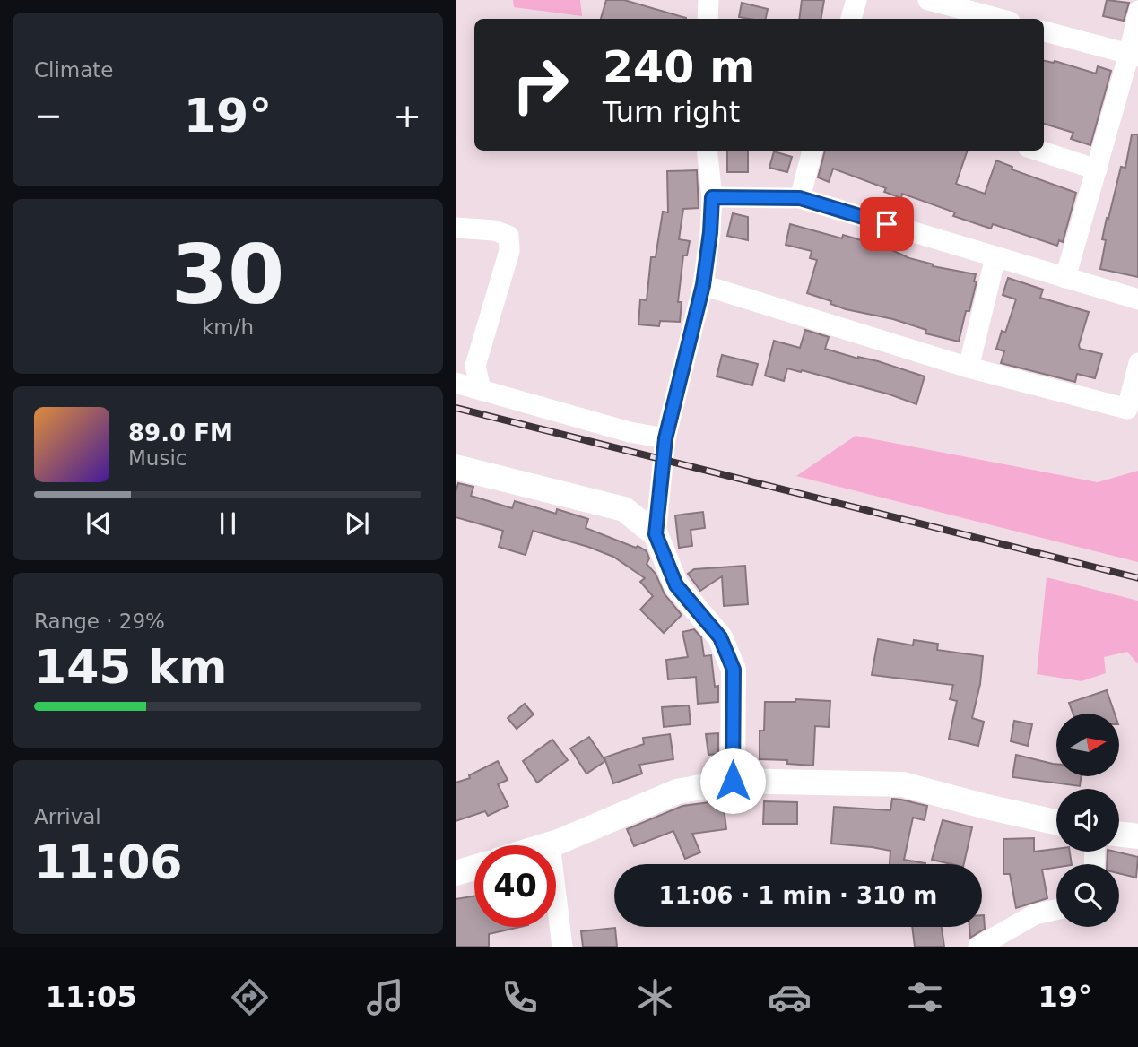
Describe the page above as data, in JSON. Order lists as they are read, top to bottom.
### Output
{
  "north": "right",
  "page": {
    "tile": [
      "Climate",
      ["30", "km/h"],
      ["Range · 29%", "145 km"],
      ["Arrival", "11:06"]
    ],
    "turn": ["240 m", "Turn right"],
    "heat": ["−", "19°", "+"],
    "song": ["89.0 FM", "Music"],
    "limit": "40",
    "trip": "11:06 · 1 min · 310 m",
    "tabs": ["11:05", "19°"]
  }
}
